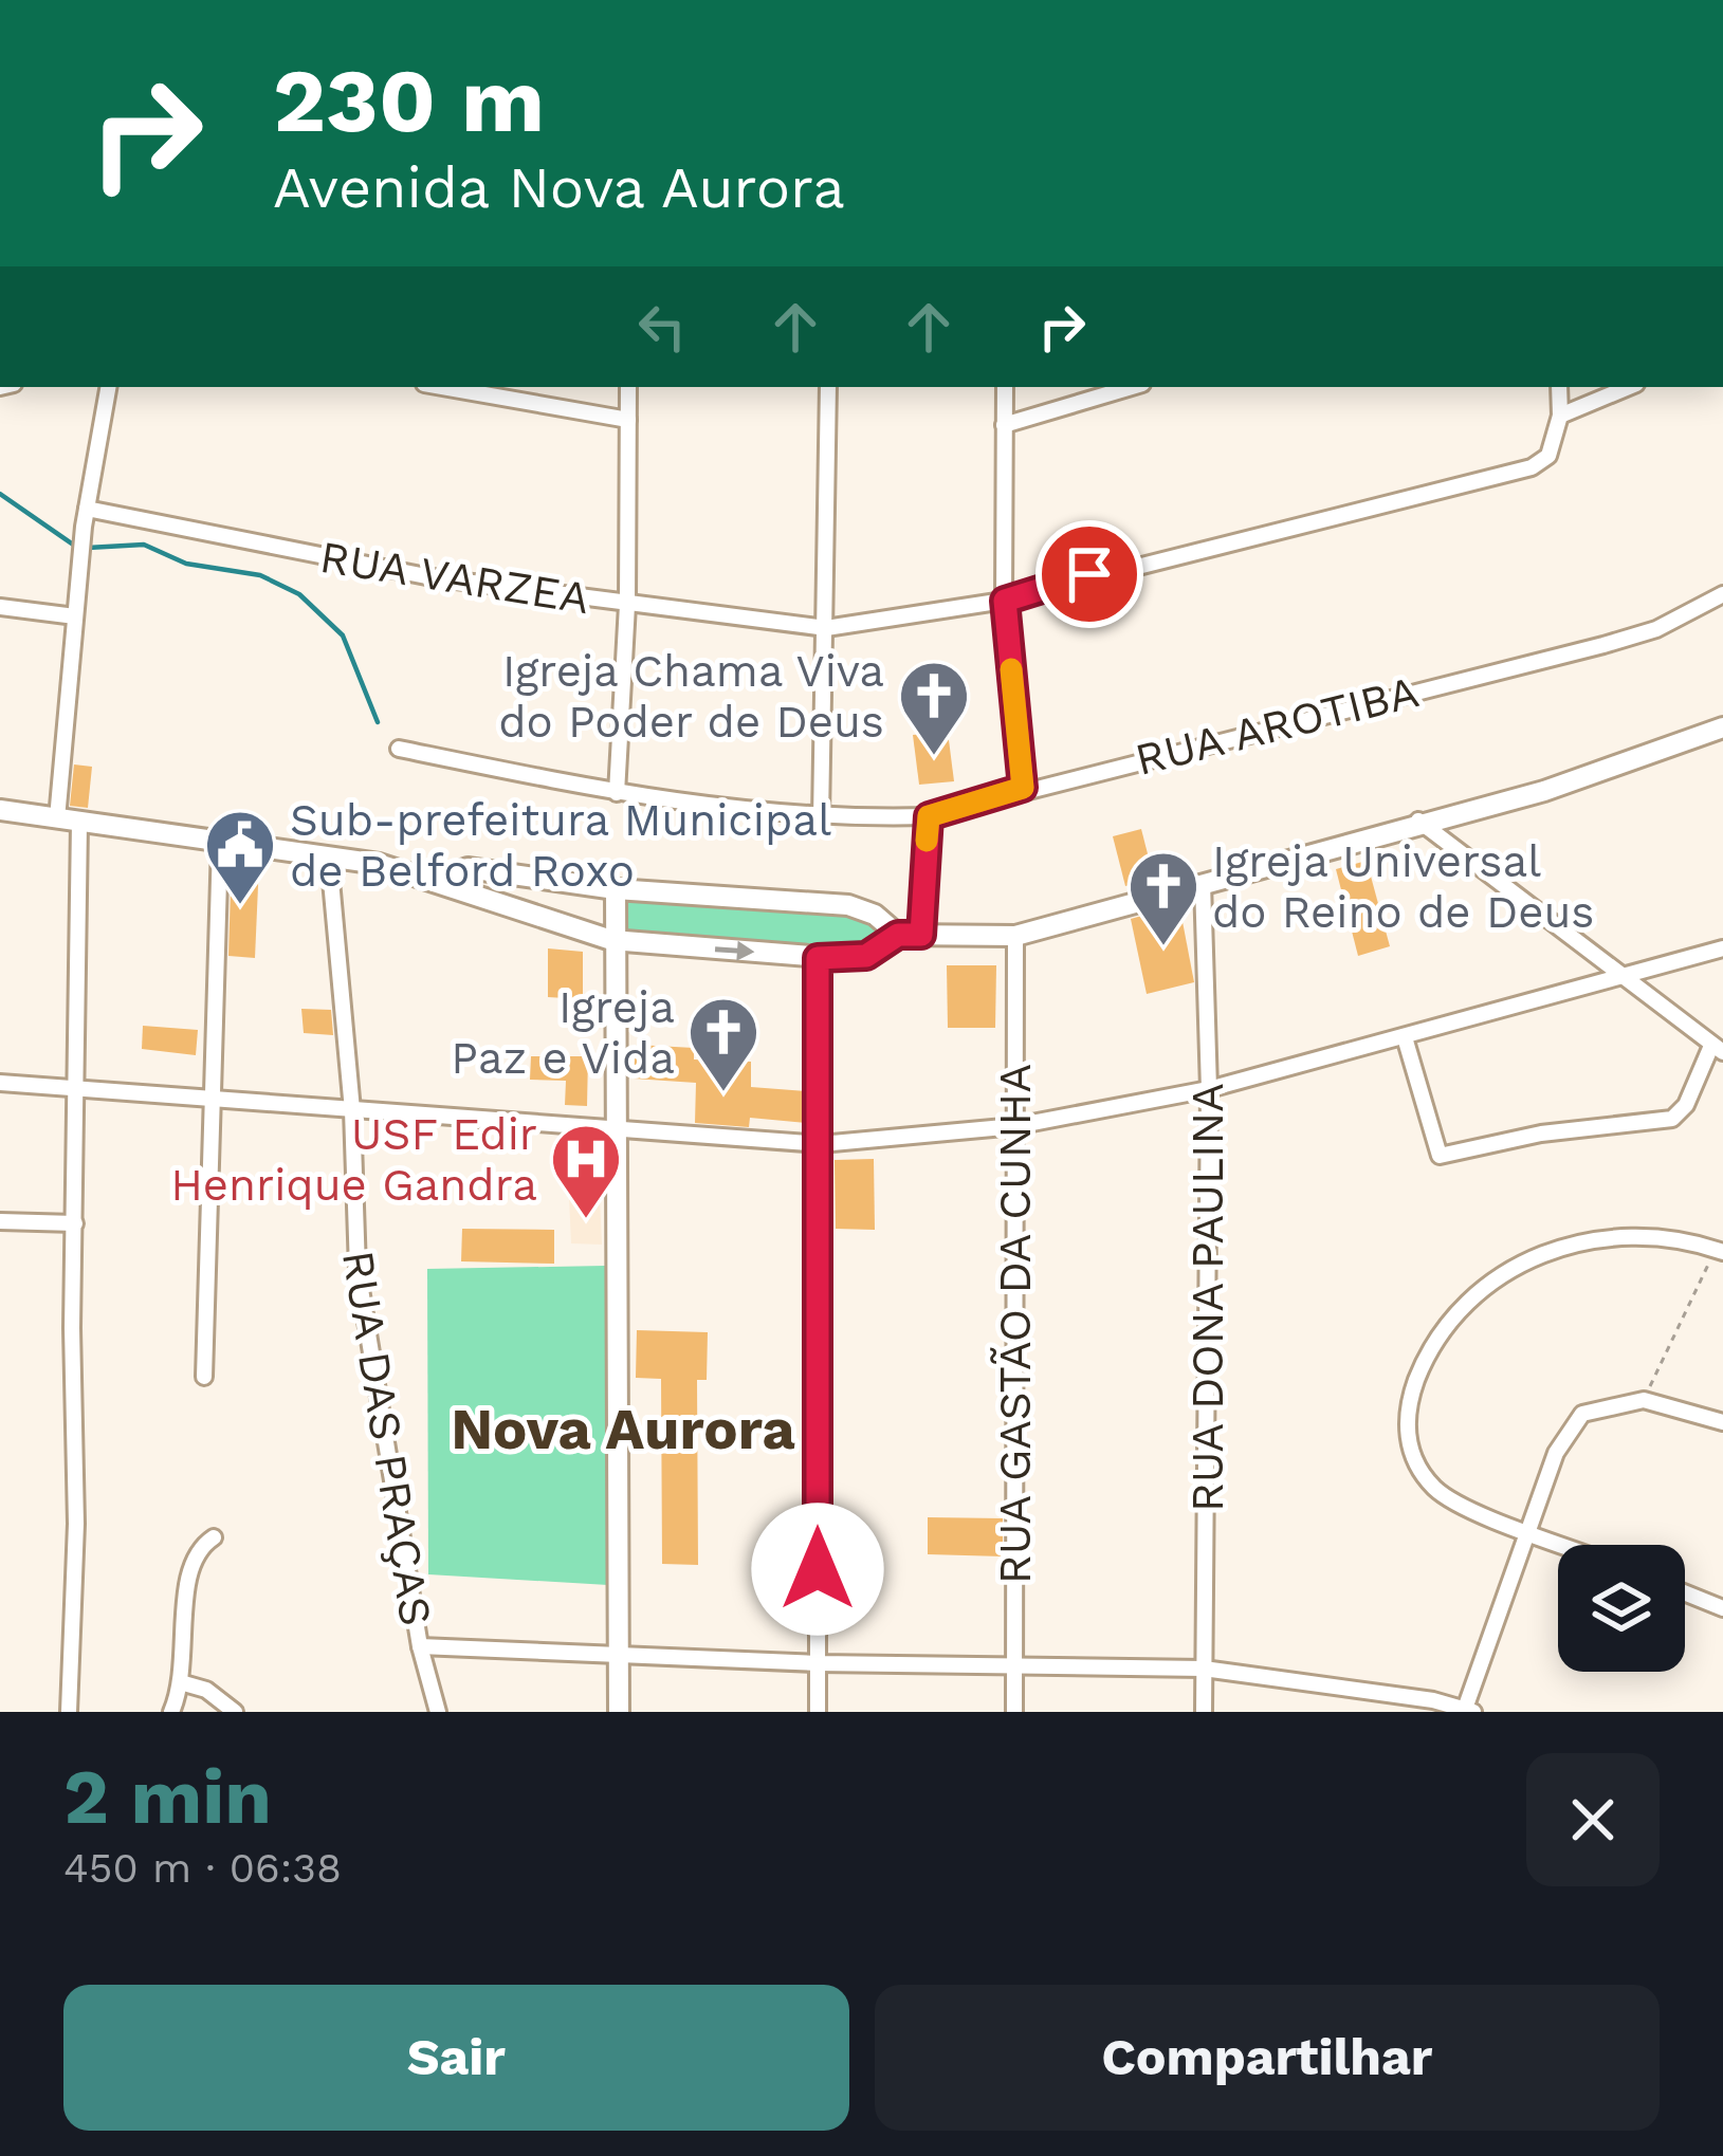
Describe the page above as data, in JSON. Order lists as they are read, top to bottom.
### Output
{
  "streets": {
    "street": [
      "RUA VARZEA",
      "RUA AROTIBA",
      "RUA DONA PAULINA",
      "RUA GASTÃO DA CUNHA",
      "RUA DAS PRAÇAS"
    ]
  },
  "districts": ["Nova Aurora"],
  "places": {
    "church": ["Igreja Chama Viva do Poder de Deus", "Igreja Universal do Reino de Deus", "Igreja Paz e Vida"],
    "public building": ["Sub-prefeitura Municipal de Belford Roxo"],
    "hospital": ["USF Edir Henrique Gandra"]
  },
  "page": {
    "turn": ["230 m", "Avenida Nova Aurora"],
    "heading": ["2 min", "450 m · 06:38"],
    "buttons": ["Sair", "Compartilhar"]
  }
}
